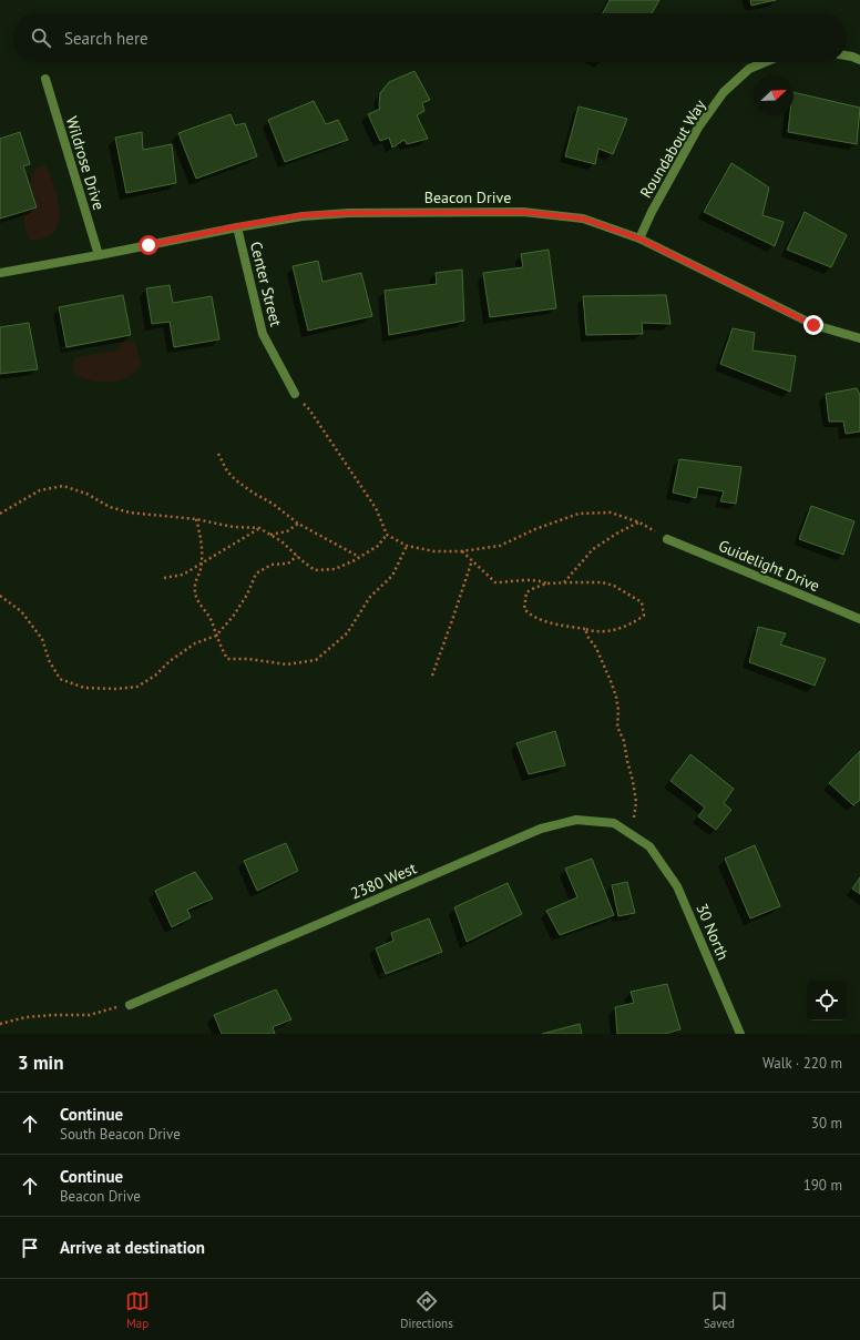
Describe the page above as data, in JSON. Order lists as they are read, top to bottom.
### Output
{
  "streets": {
    "street": [
      "Roundabout Way",
      "Wildrose Drive",
      "Beacon Drive",
      "Center Street",
      "Guidelight Drive",
      "2380 West",
      "30 North"
    ]
  },
  "crossings": [
    ["Roundabout Way", "Beacon Drive"],
    ["Wildrose Drive", "Beacon Drive"],
    ["Beacon Drive", "Center Street"],
    ["2380 West", "30 North"]
  ],
  "north": "top right",
  "page": {
    "search": "Search here",
    "heading": ["3 min", "Walk · 220 m"],
    "list": [
      ["Continue", "South Beacon Drive", "30 m"],
      ["Continue", "Beacon Drive", "190 m"],
      "Arrive at destination"
    ],
    "nav": ["Map", "Directions", "Saved"]
  }
}
